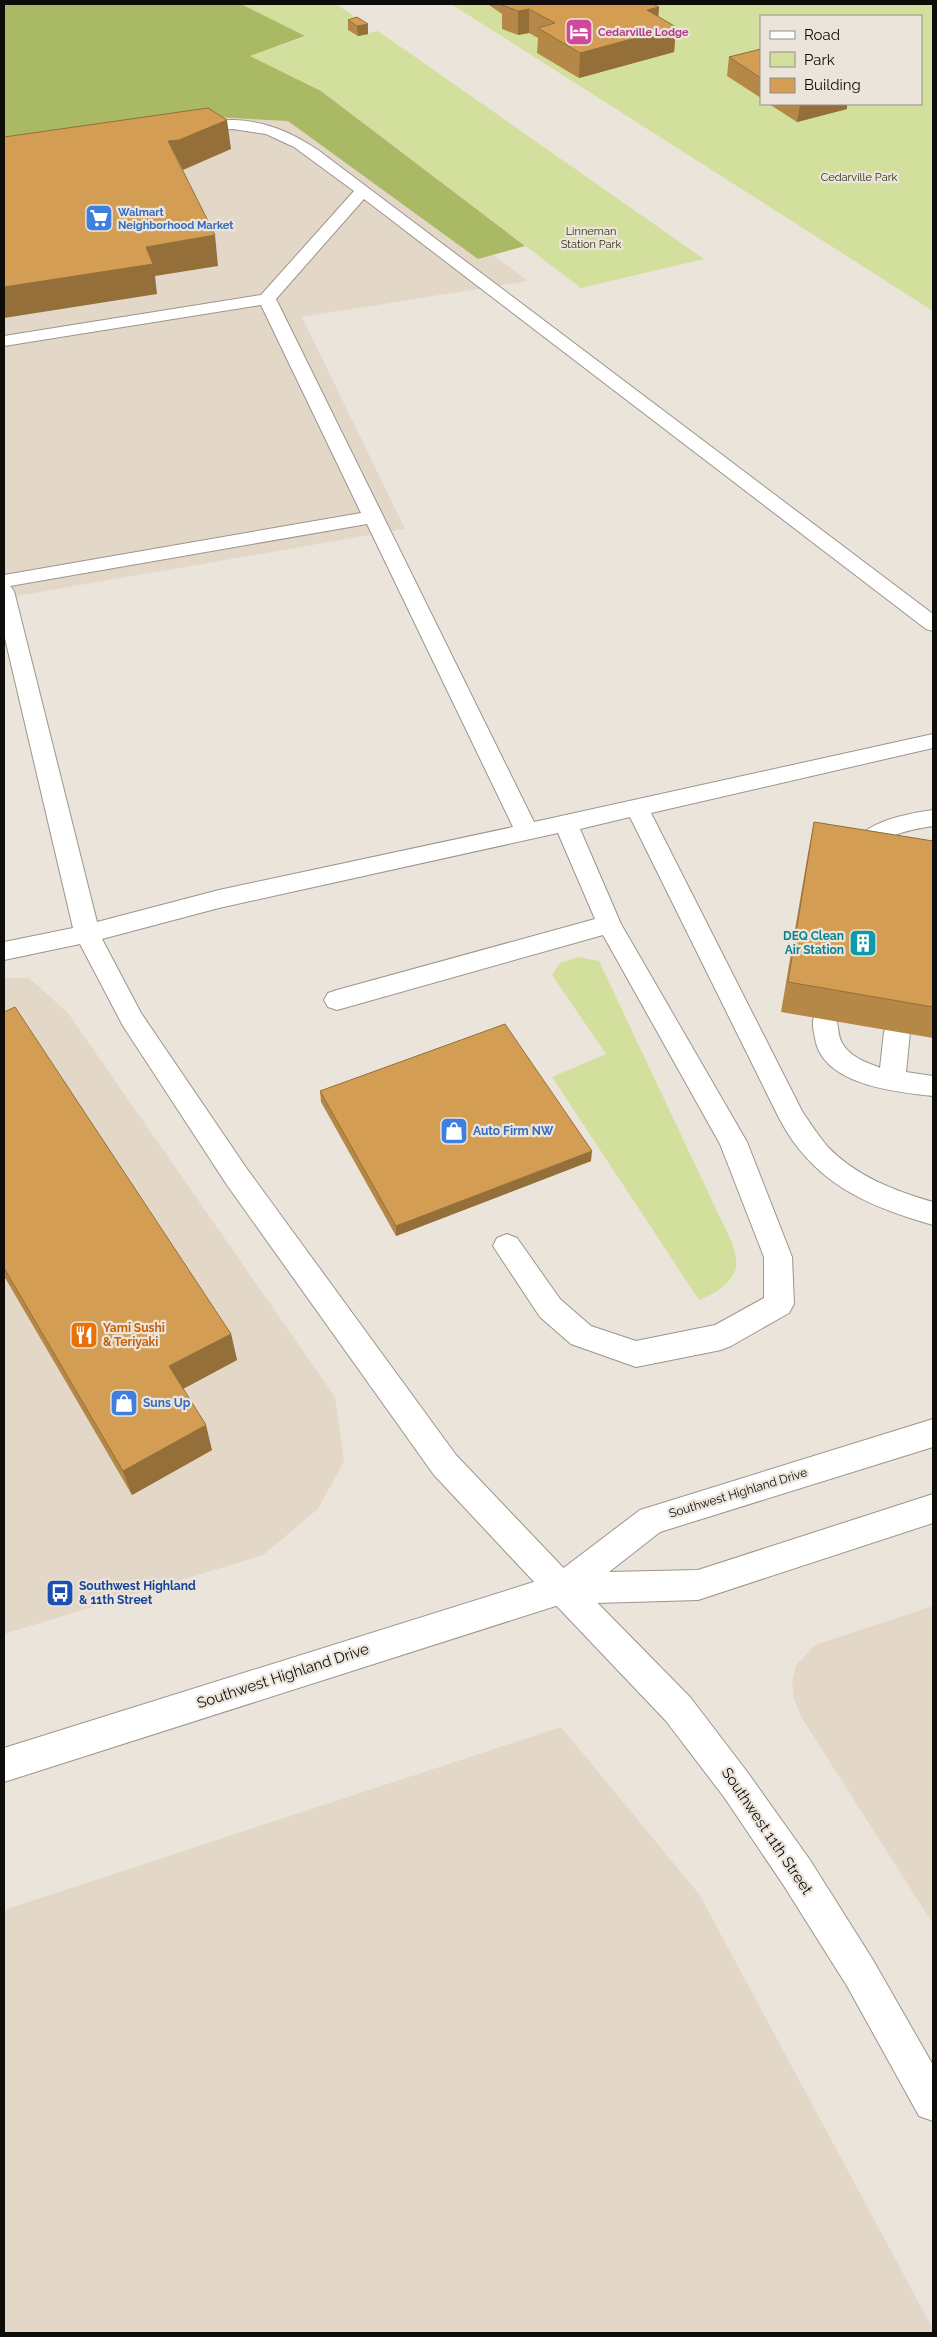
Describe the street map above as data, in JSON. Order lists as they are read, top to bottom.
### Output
{
  "streets": {
    "main road": ["Southwest Highland Drive", "Southwest 11th Street"]
  },
  "crossings": [
    ["Southwest Highland Drive", "Southwest 11th Street"]
  ],
  "parks": ["Cedarville Park", "Linneman Station Park"],
  "places": {
    "hotel": ["Cedarville Lodge"],
    "supermarket": ["Walmart Neighborhood Market"],
    "building": ["DEQ Clean Air Station"],
    "shop": ["Auto Firm NW", "Suns Up"],
    "restaurant": ["Yami Sushi & Teriyaki"],
    "bus stop": ["Southwest Highland & 11th Street"]
  },
  "legend": ["Road", "Park", "Building"]
}
